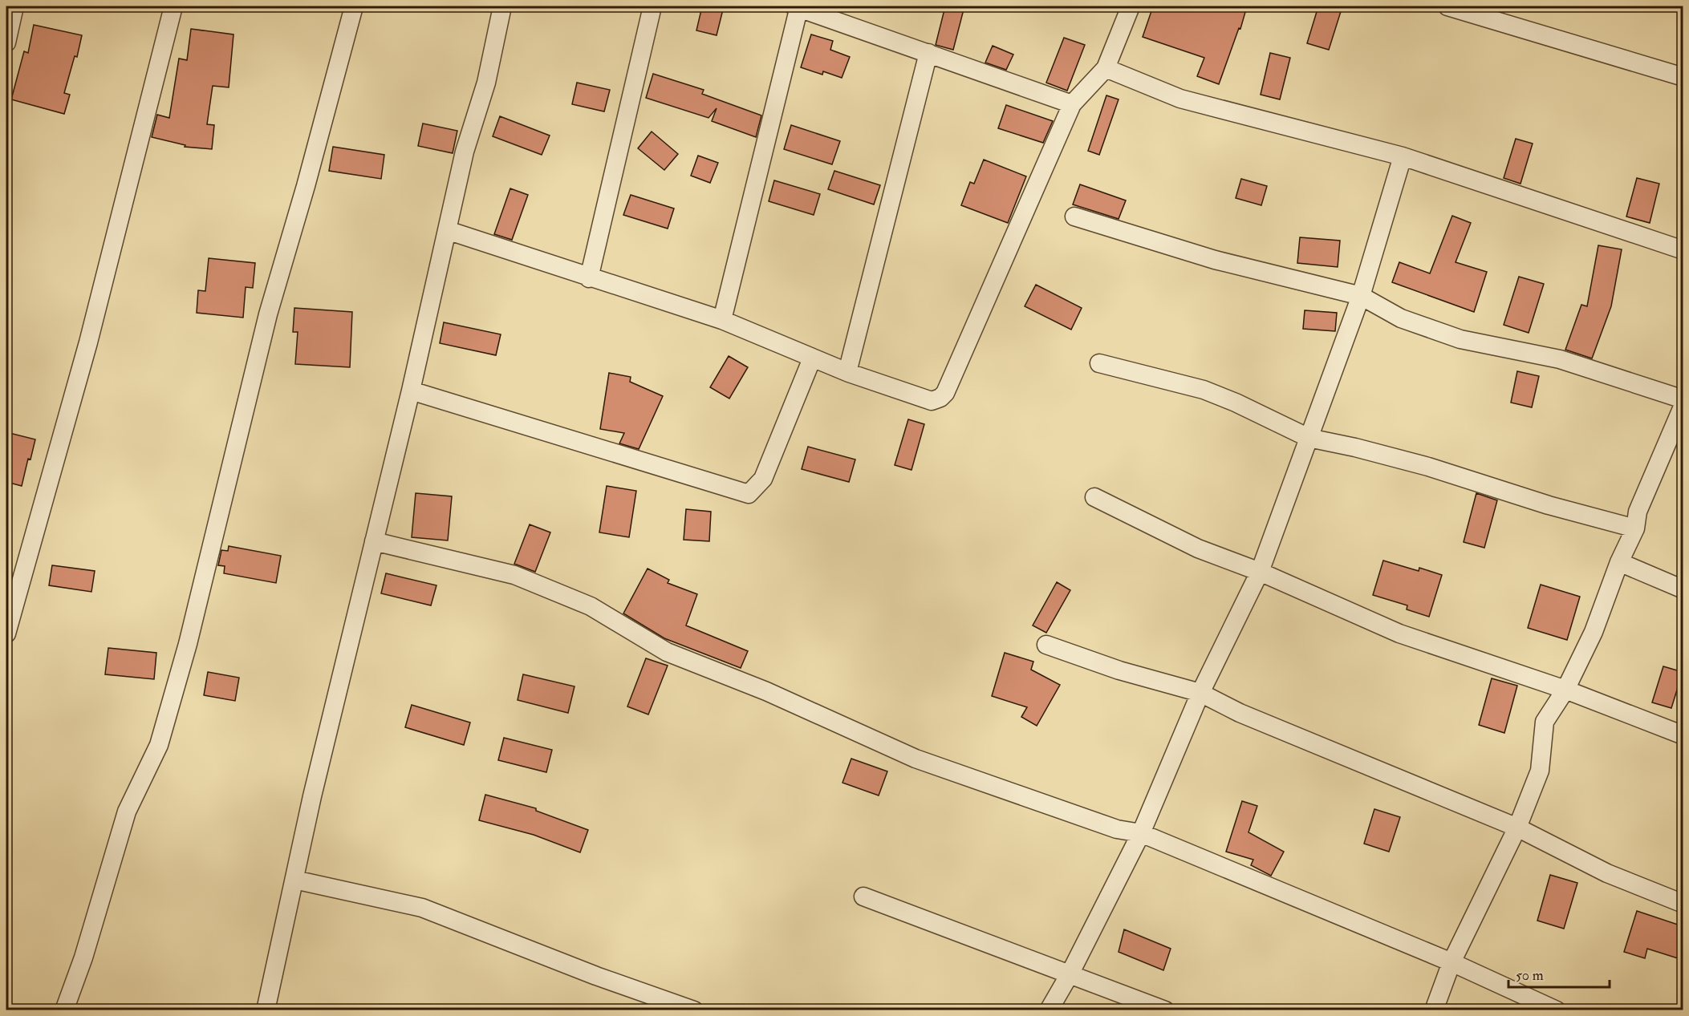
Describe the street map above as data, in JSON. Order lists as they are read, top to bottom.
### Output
{
  "scale_bar": "50 m"
}
